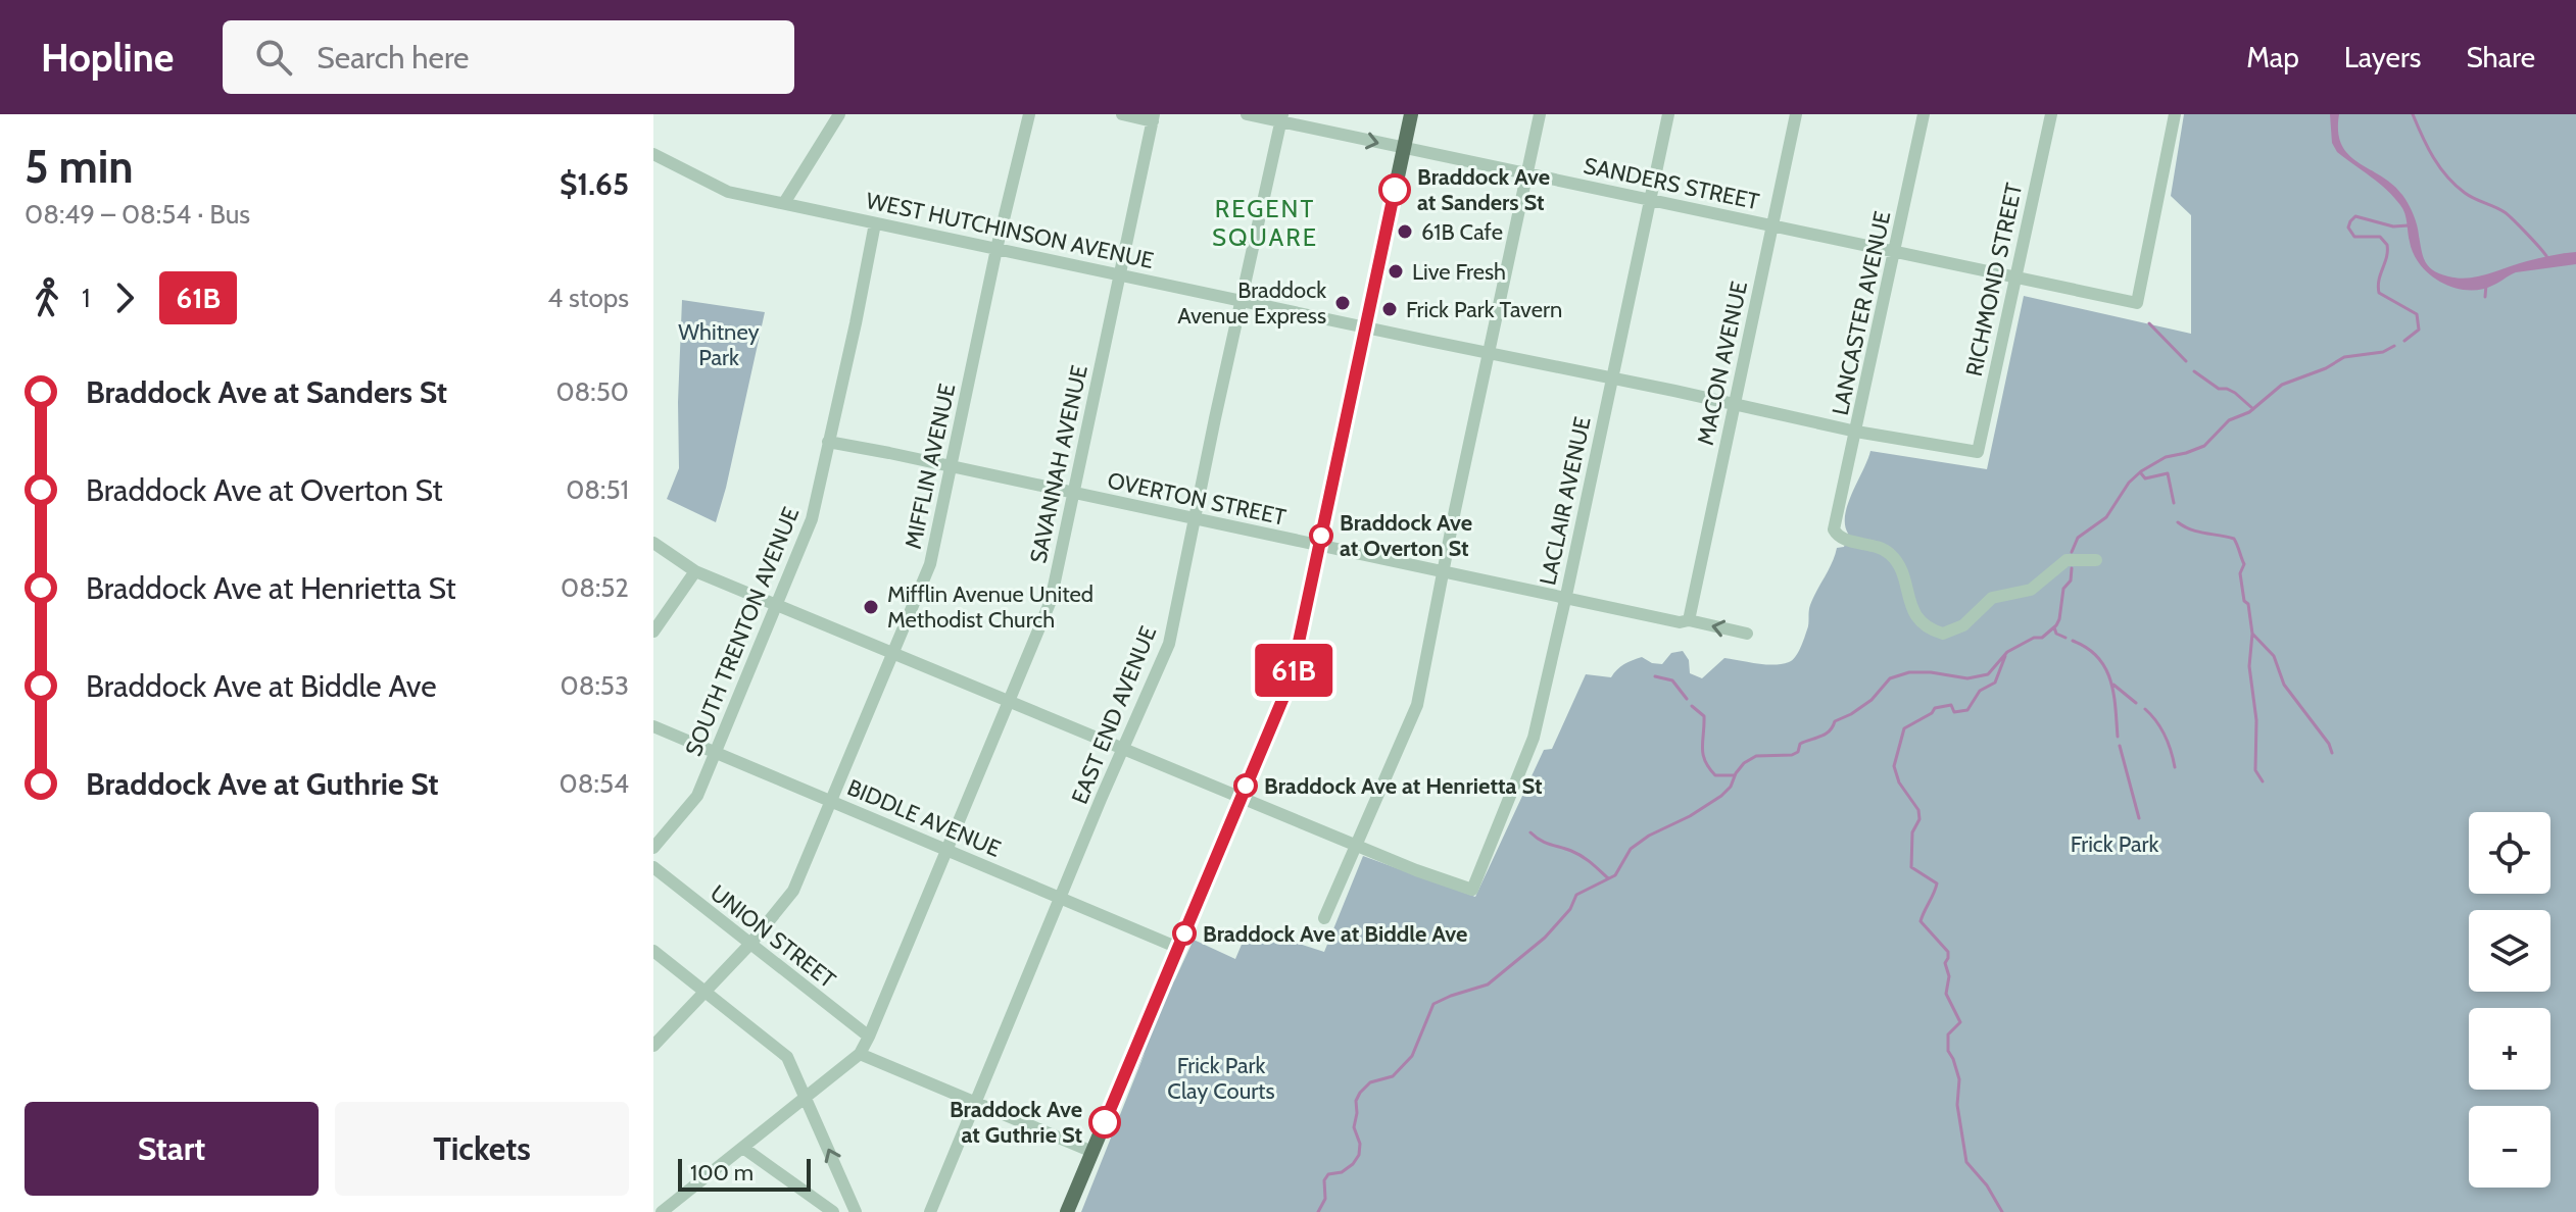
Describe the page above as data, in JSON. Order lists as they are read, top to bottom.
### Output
{
  "streets": {
    "street": [
      "SANDERS STREET",
      "WEST HUTCHINSON AVENUE",
      "RICHMOND STREET",
      "LANCASTER AVENUE",
      "MACON AVENUE",
      "SAVANNAH AVENUE",
      "MIFFLIN AVENUE",
      "OVERTON STREET",
      "LACLAIR AVENUE",
      "SOUTH TRENTON AVENUE",
      "EAST END AVENUE",
      "BIDDLE AVENUE",
      "UNION STREET"
    ]
  },
  "crossings": [
    ["SANDERS STREET", "RICHMOND STREET"],
    ["SANDERS STREET", "LANCASTER AVENUE"],
    ["SANDERS STREET", "MACON AVENUE"],
    ["SANDERS STREET", "LACLAIR AVENUE"],
    ["SANDERS STREET", "EAST END AVENUE"],
    ["WEST HUTCHINSON AVENUE", "RICHMOND STREET"],
    ["WEST HUTCHINSON AVENUE", "LANCASTER AVENUE"],
    ["WEST HUTCHINSON AVENUE", "MACON AVENUE"],
    ["WEST HUTCHINSON AVENUE", "SAVANNAH AVENUE"],
    ["WEST HUTCHINSON AVENUE", "MIFFLIN AVENUE"],
    ["WEST HUTCHINSON AVENUE", "LACLAIR AVENUE"],
    ["WEST HUTCHINSON AVENUE", "SOUTH TRENTON AVENUE"],
    ["WEST HUTCHINSON AVENUE", "EAST END AVENUE"],
    ["MACON AVENUE", "OVERTON STREET"],
    ["SAVANNAH AVENUE", "OVERTON STREET"],
    ["SAVANNAH AVENUE", "BIDDLE AVENUE"],
    ["SAVANNAH AVENUE", "UNION STREET"],
    ["MIFFLIN AVENUE", "OVERTON STREET"],
    ["MIFFLIN AVENUE", "BIDDLE AVENUE"],
    ["MIFFLIN AVENUE", "UNION STREET"],
    ["OVERTON STREET", "LACLAIR AVENUE"],
    ["OVERTON STREET", "SOUTH TRENTON AVENUE"],
    ["OVERTON STREET", "EAST END AVENUE"],
    ["SOUTH TRENTON AVENUE", "BIDDLE AVENUE"],
    ["EAST END AVENUE", "BIDDLE AVENUE"]
  ],
  "districts": ["REGENT SQUARE"],
  "parks": ["Whitney Park", "Frick Park", "Frick Park Clay Courts"],
  "places": [
    "Braddock Ave at Sanders St",
    "61B Cafe",
    "Live Fresh",
    "Braddock Avenue Express",
    "Frick Park Tavern",
    "Braddock Ave at Overton St",
    "Mifflin Avenue United Methodist Church",
    "Braddock Ave at Henrietta St",
    "Braddock Ave at Biddle Ave",
    "Braddock Ave at Guthrie St"
  ],
  "lines": ["bus line 61B"],
  "scale_bar": "100 m",
  "page": {
    "header": "Hopline",
    "search": "Search here",
    "nav": ["Map", "Layers", "Share"],
    "heading": ["5 min", "08:49 – 08:54 · Bus", "$1.65"],
    "on_map": "61B",
    "legs": ["1", "61B", "4 stops"],
    "list": [
      {
        "name": "Braddock Ave at Sanders St",
        "value": "08:50"
      },
      {
        "name": "Braddock Ave at Overton St",
        "value": "08:51"
      },
      {
        "name": "Braddock Ave at Henrietta St",
        "value": "08:52"
      },
      {
        "name": "Braddock Ave at Biddle Ave",
        "value": "08:53"
      },
      {
        "name": "Braddock Ave at Guthrie St",
        "value": "08:54"
      }
    ],
    "map_buttons": ["+", "−"],
    "buttons": ["Start", "Tickets"],
    "scale": "100 m"
  }
}
